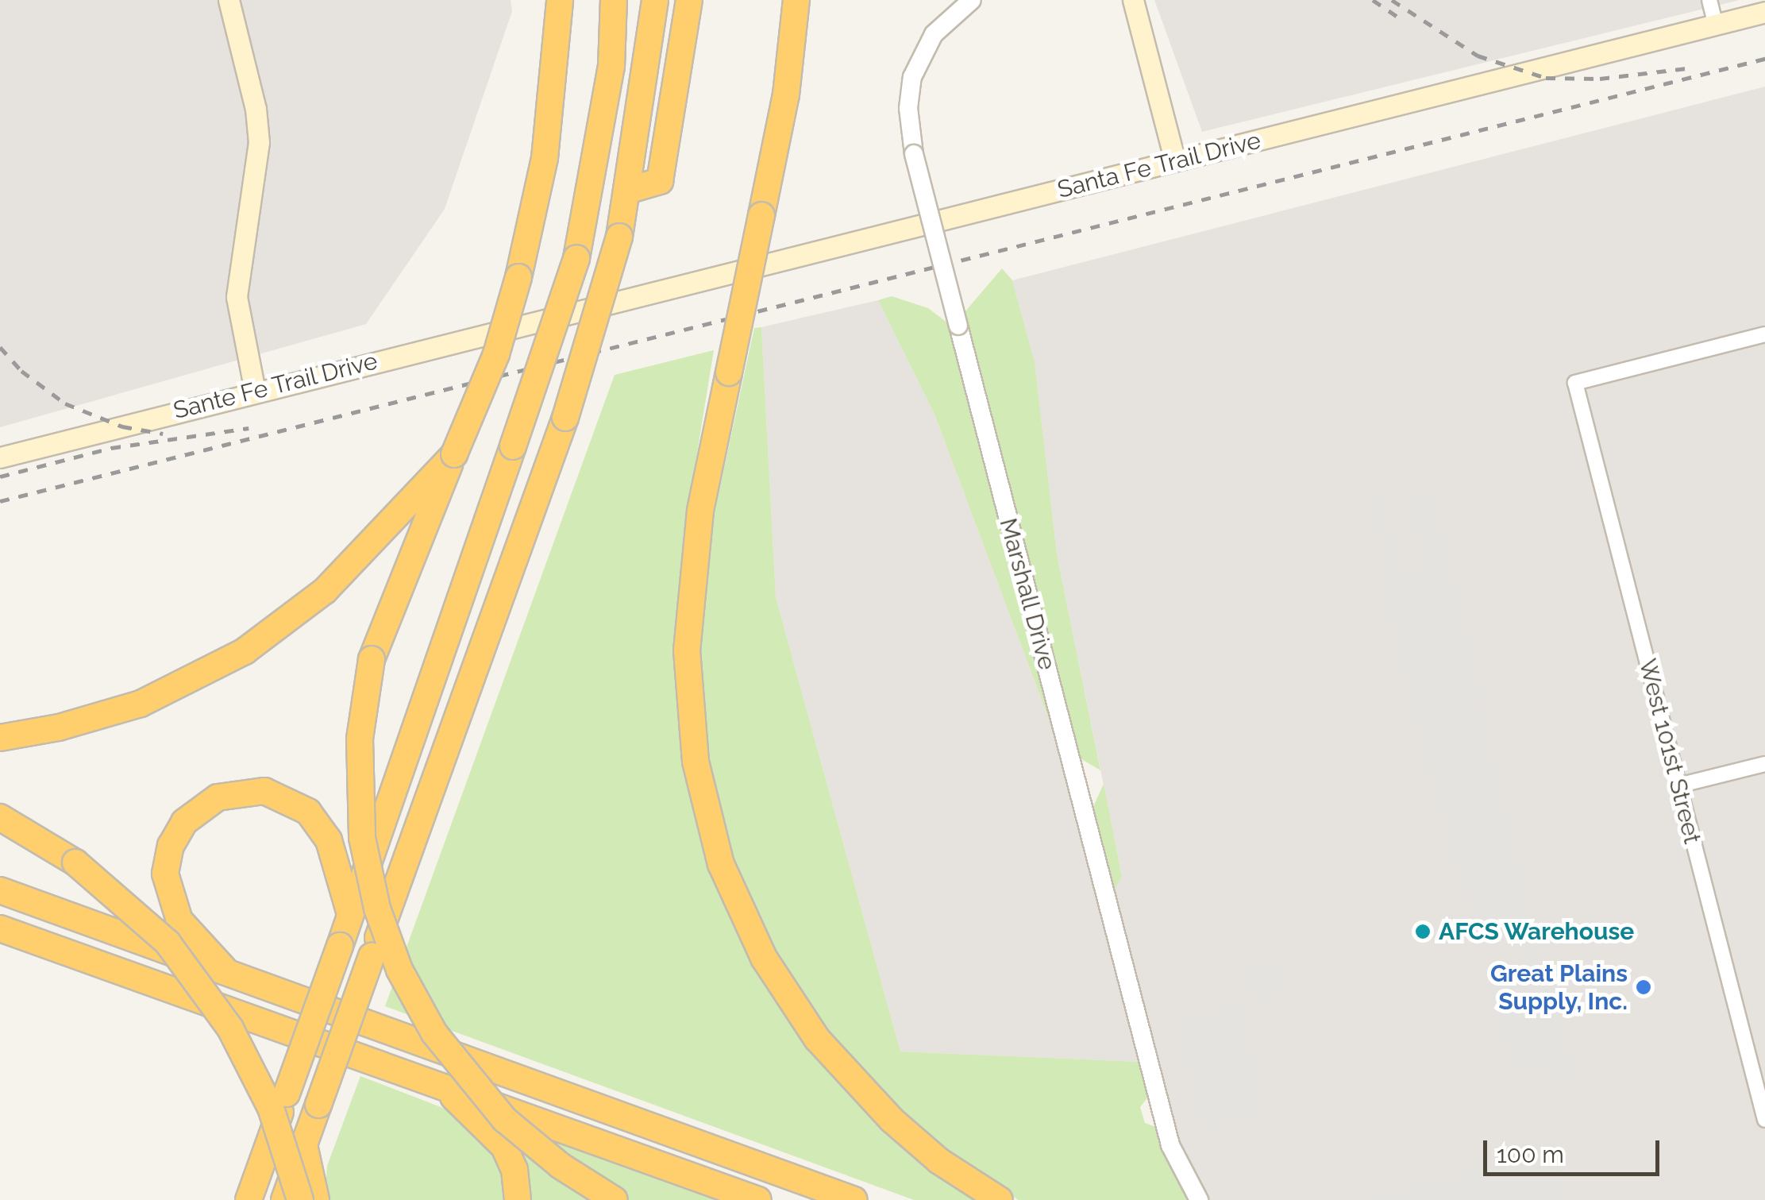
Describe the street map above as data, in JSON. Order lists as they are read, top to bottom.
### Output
{
  "streets": {
    "main road": ["Santa Fe Trail Drive", "Sante Fe Trail Drive"],
    "street": ["Marshall Drive", "West 101st Street"]
  },
  "crossings": [
    ["Santa Fe Trail Drive", "Sante Fe Trail Drive"]
  ],
  "places": ["AFCS Warehouse", "Great Plains Supply, Inc."],
  "scale_bar": "100 m"
}
